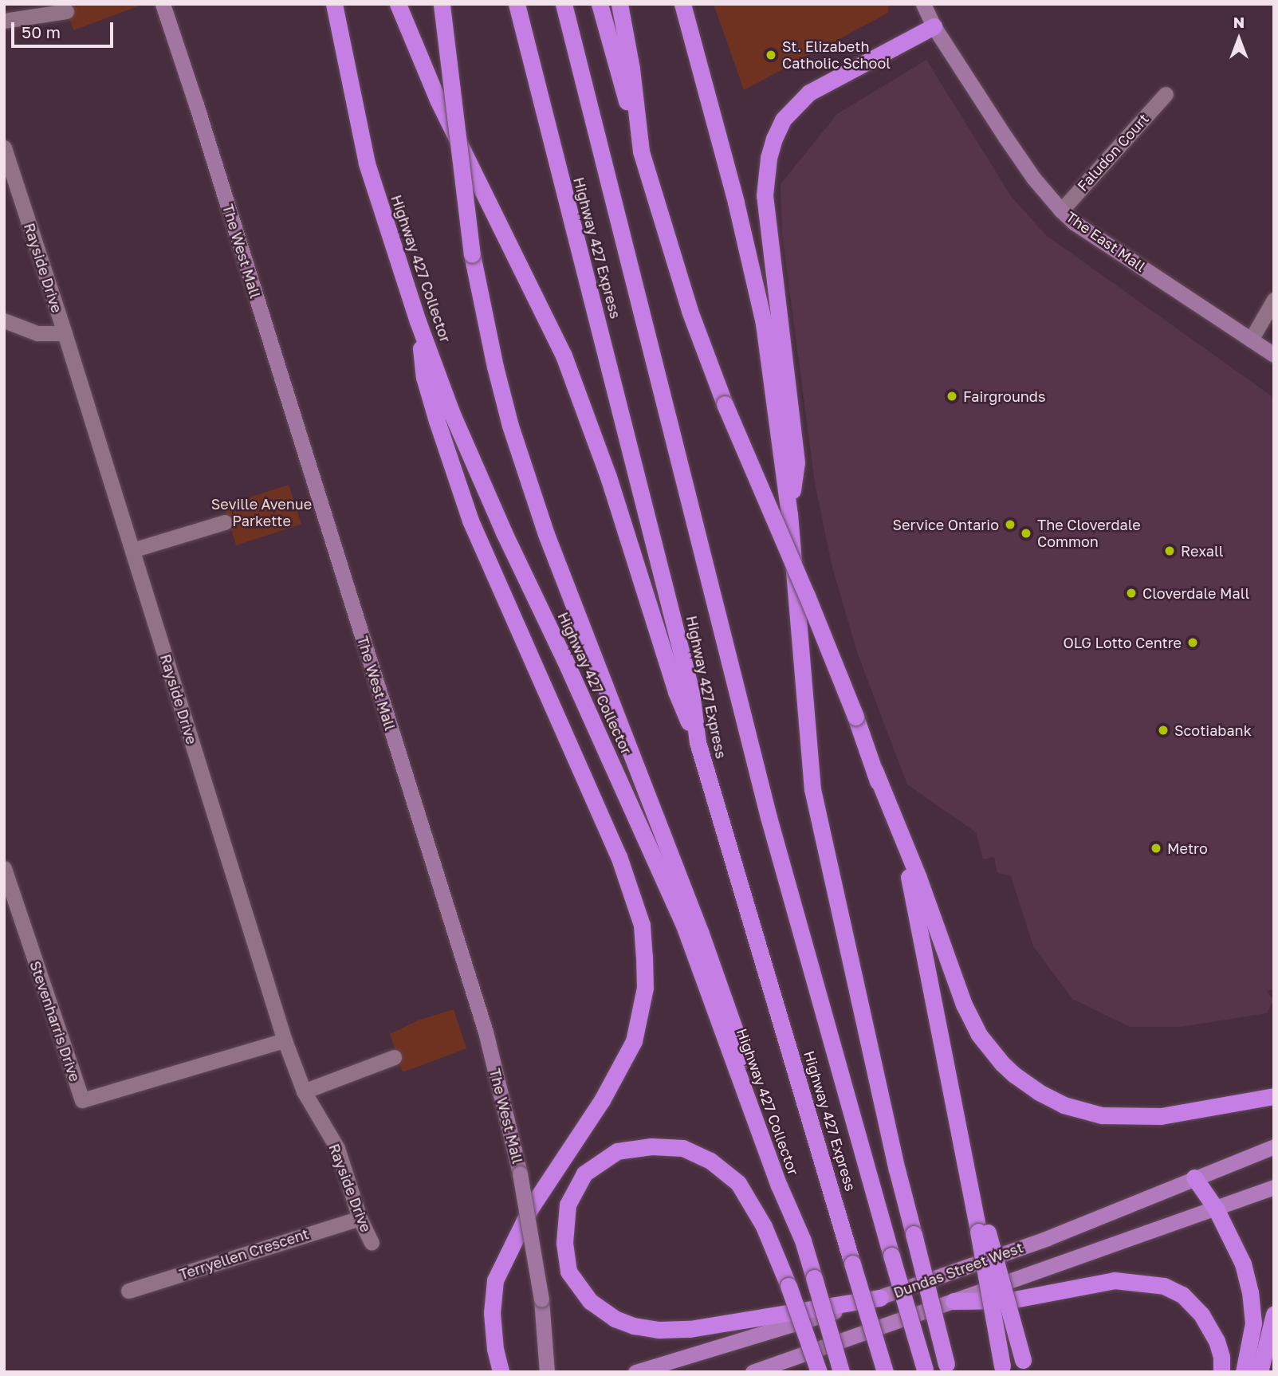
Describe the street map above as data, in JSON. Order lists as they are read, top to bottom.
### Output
{
  "streets": {
    "highway": ["Highway 427 Express", "Highway 427 Collector"],
    "main road": ["The East Mall", "The West Mall", "Dundas Street West"],
    "street": [
      "Faludon Court",
      "Rayside Drive",
      "Stevenharris Drive",
      "Terryellen Crescent"
    ]
  },
  "crossings": [
    ["Faludon Court", "The East Mall"],
    ["Rayside Drive", "Stevenharris Drive"],
    ["Rayside Drive", "Terryellen Crescent"]
  ],
  "parks": ["Seville Avenue Parkette"],
  "places": [
    "St. Elizabeth Catholic School",
    "Fairgrounds",
    "Service Ontario",
    "The Cloverdale Common",
    "Rexall",
    "Cloverdale Mall",
    "OLG Lotto Centre",
    "Scotiabank",
    "Metro"
  ],
  "scale_bar": "50 m",
  "north": "top"
}
